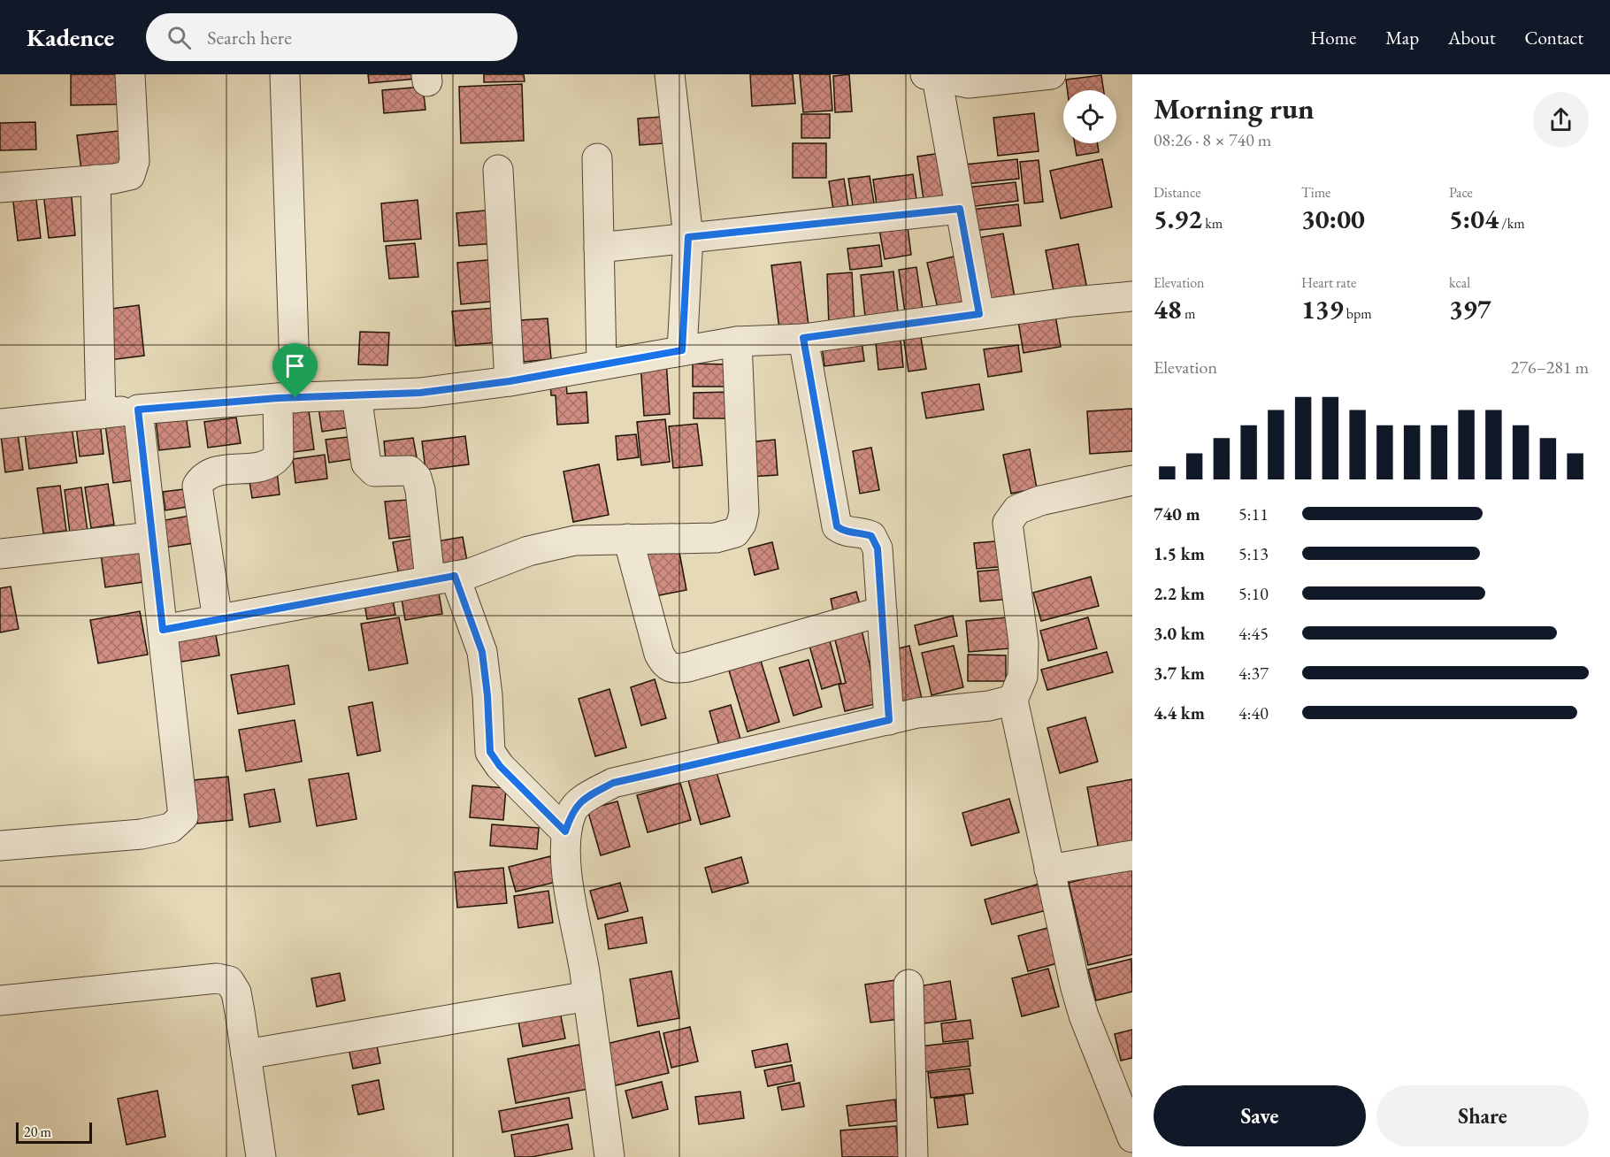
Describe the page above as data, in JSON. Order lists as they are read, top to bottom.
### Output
{
  "scale_bar": "20 m",
  "page": {
    "header": "Kadence",
    "search": "Search here",
    "nav": [
      "Home",
      "Map",
      "About",
      "Contact"
    ],
    "heading": ["Morning run", "08:26 · 8 × 740 m"],
    "stats": [
      ["Distance", "5.92 km"],
      ["Time", "30:00"],
      ["Pace", "5:04 /km"],
      ["Elevation", "48 m"],
      ["Heart rate", "139 bpm"],
      ["kcal", "397"]
    ],
    "chart": ["Elevation", "276–281 m"],
    "list": [
      {
        "name": "740 m",
        "note": "5:11"
      },
      {
        "name": "1.5 km",
        "note": "5:13"
      },
      {
        "name": "2.2 km",
        "note": "5:10"
      },
      {
        "name": "3.0 km",
        "note": "4:45"
      },
      {
        "name": "3.7 km",
        "note": "4:37"
      },
      {
        "name": "4.4 km",
        "note": "4:40"
      }
    ],
    "buttons": ["Save", "Share"],
    "scale": "20 m"
  }
}
